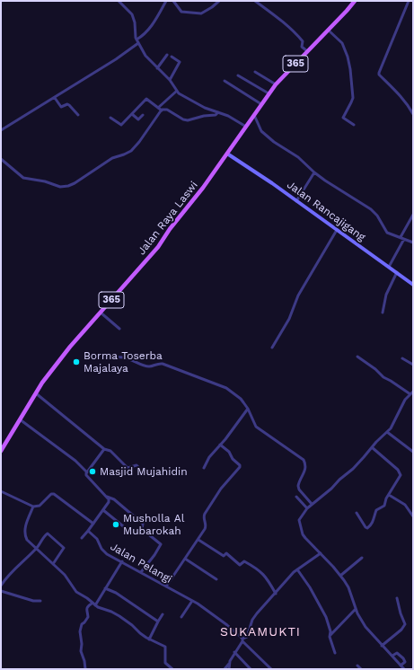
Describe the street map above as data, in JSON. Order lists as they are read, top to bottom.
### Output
{
  "streets": {
    "main road": ["365", "Jalan Rancajigang", "Jalan Raya Laswi"],
    "street": ["Jalan Pelangi"]
  },
  "crossings": [
    ["Jalan Rancajigang", "Jalan Raya Laswi"]
  ],
  "districts": ["SUKAMUKTI"],
  "places": ["Borma Toserba Majalaya", "Masjid Mujahidin", "Musholla Al Mubarokah"]
}
